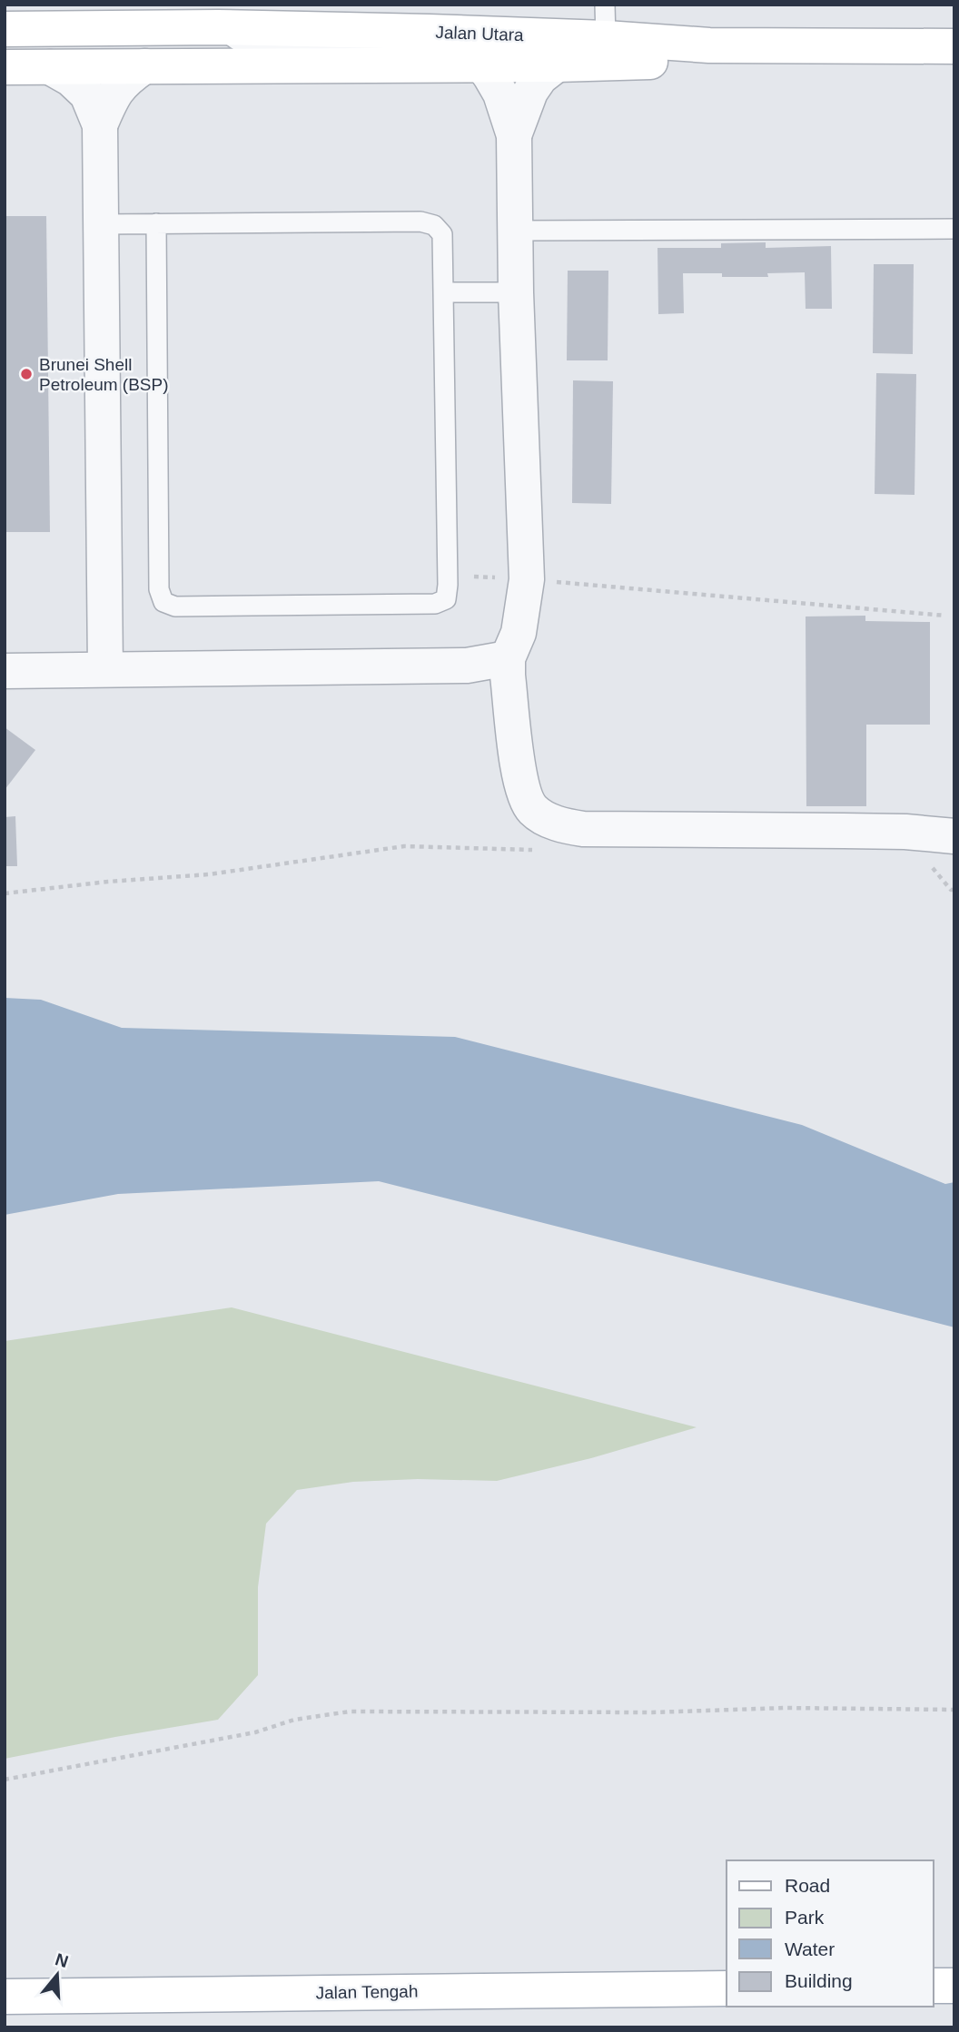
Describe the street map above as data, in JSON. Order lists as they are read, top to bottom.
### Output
{
  "streets": {
    "street": ["Jalan Utara", "Jalan Tengah"]
  },
  "places": ["Brunei Shell Petroleum (BSP)"],
  "legend": [
    "Road",
    "Park",
    "Water",
    "Building"
  ],
  "north": "top"
}
